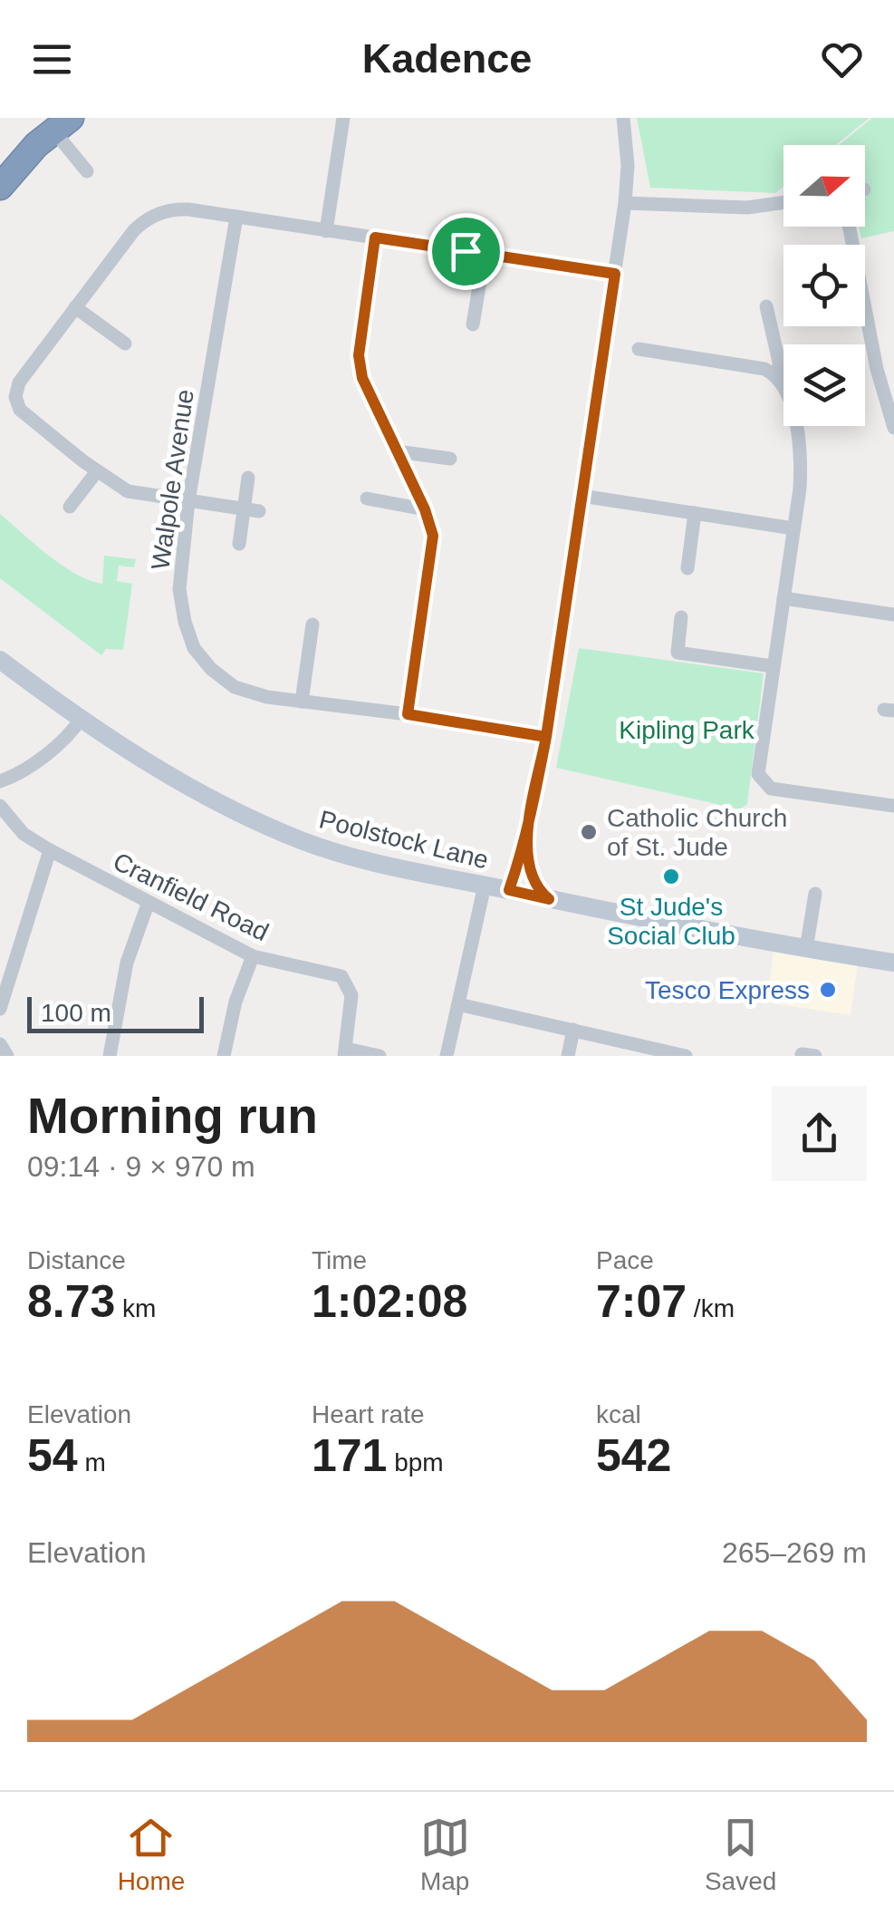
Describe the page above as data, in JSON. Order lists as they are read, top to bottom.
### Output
{
  "streets": {
    "main road": ["Poolstock Lane"],
    "street": ["Walpole Avenue", "Cranfield Road"]
  },
  "parks": ["Kipling Park"],
  "places": ["Catholic Church of St. Jude", "St Jude's Social Club", "Tesco Express"],
  "scale_bar": "100 m",
  "north": "right",
  "page": {
    "header": "Kadence",
    "scale": "100 m",
    "heading": ["Morning run", "09:14 · 9 × 970 m"],
    "stats": [
      ["Distance", "8.73 km"],
      ["Time", "1:02:08"],
      ["Pace", "7:07 /km"],
      ["Elevation", "54 m"],
      ["Heart rate", "171 bpm"],
      ["kcal", "542"]
    ],
    "chart": ["Elevation", "265–269 m"],
    "tabs": ["Home", "Map", "Saved"]
  }
}
